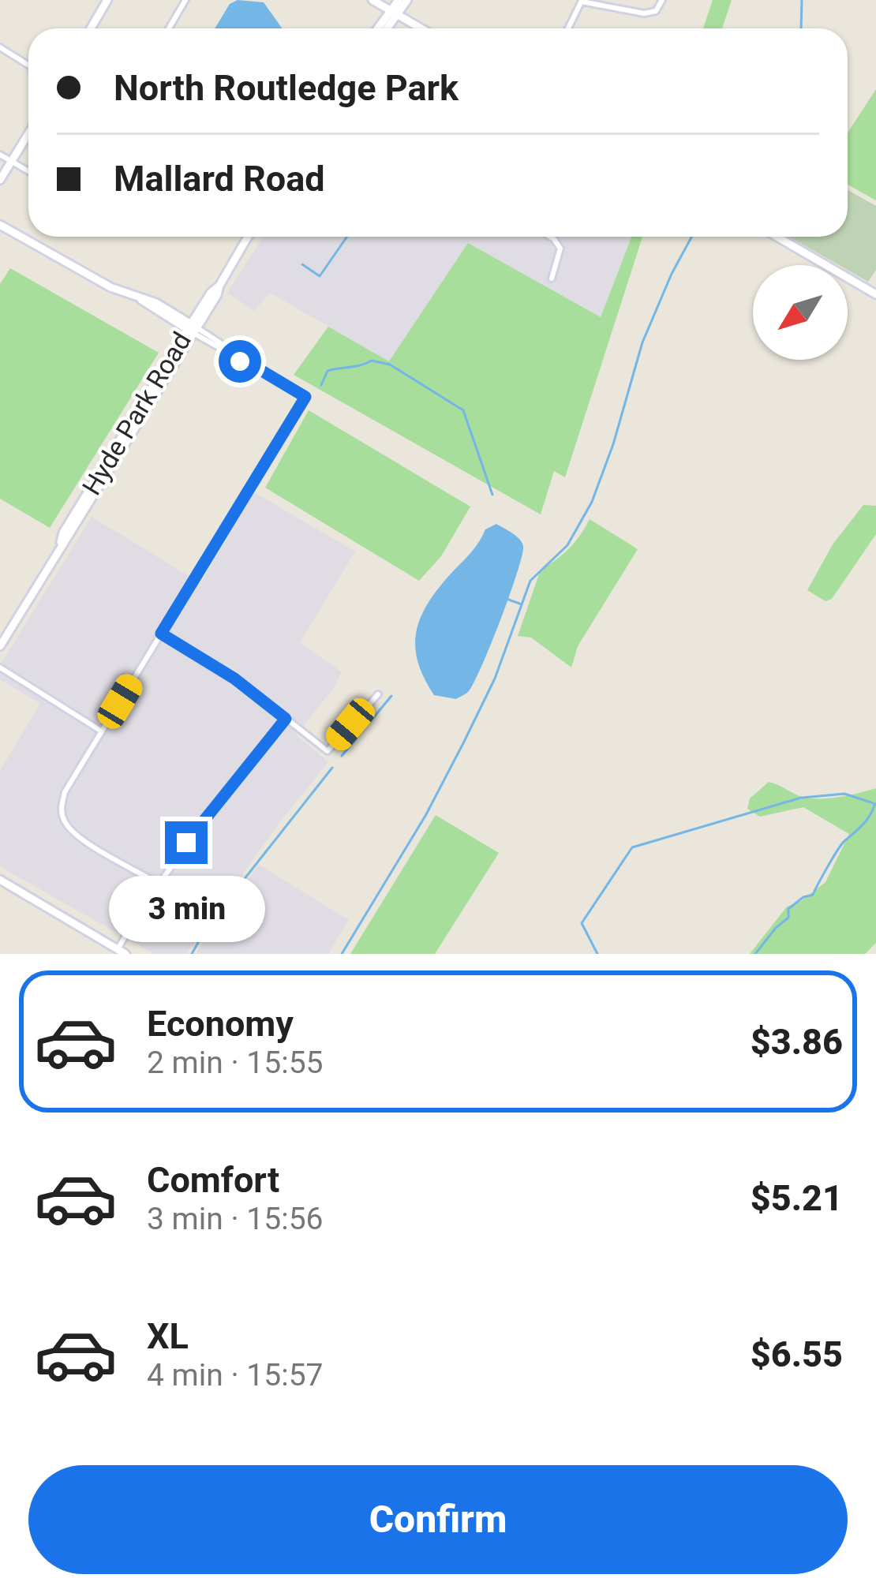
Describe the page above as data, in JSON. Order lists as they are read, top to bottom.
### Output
{
  "streets": {
    "main road": ["Hyde Park Road"]
  },
  "north": "bottom left",
  "page": {
    "banner": ["North Routledge Park", "Mallard Road"],
    "bubble": "3 min",
    "list": [
      {
        "name": "Economy",
        "note": "2 min · 15:55",
        "value": "$3.86"
      },
      {
        "name": "Comfort",
        "note": "3 min · 15:56",
        "value": "$5.21"
      },
      {
        "name": "XL",
        "note": "4 min · 15:57",
        "value": "$6.55"
      }
    ],
    "buttons": "Confirm"
  }
}
